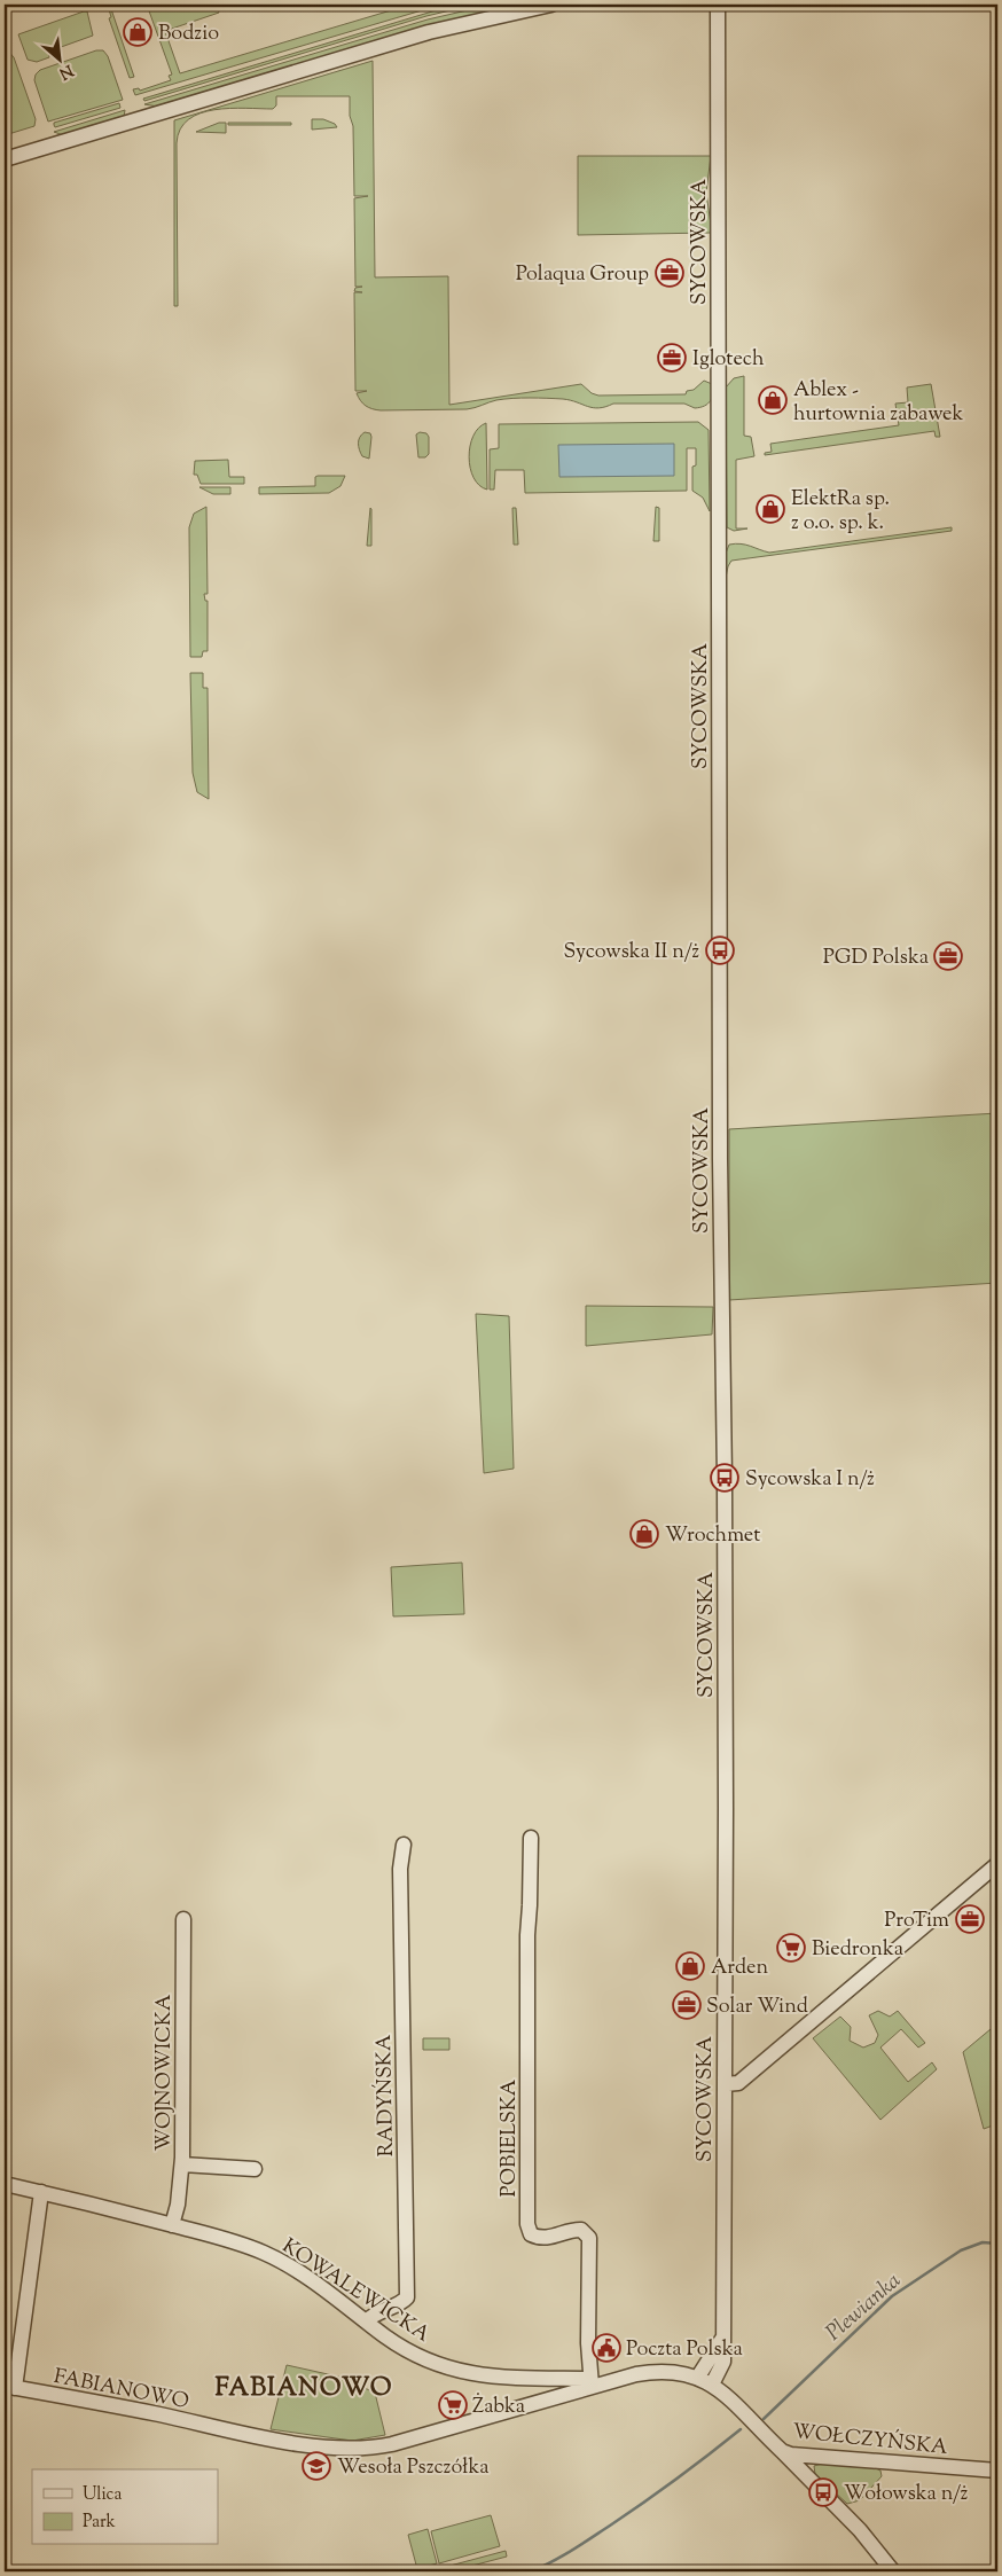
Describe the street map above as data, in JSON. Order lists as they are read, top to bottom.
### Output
{
  "streets": {
    "street": [
      "SYCOWSKA",
      "WOJNOWICKA",
      "RADYŃSKA",
      "POBIELSKA",
      "KOWALEWICKA",
      "FABIANOWO",
      "WOŁCZYŃSKA"
    ]
  },
  "crossings": [
    ["SYCOWSKA", "FABIANOWO"],
    ["SYCOWSKA", "WOŁCZYŃSKA"],
    ["WOJNOWICKA", "KOWALEWICKA"],
    ["RADYŃSKA", "KOWALEWICKA"],
    ["POBIELSKA", "KOWALEWICKA"],
    ["POBIELSKA", "FABIANOWO"],
    ["KOWALEWICKA", "FABIANOWO"],
    ["FABIANOWO", "WOŁCZYŃSKA"]
  ],
  "districts": ["FABIANOWO"],
  "water": ["Plewianka"],
  "places": {
    "shop": [
      "Bodzio",
      "Ablex - hurtownia zabawek",
      "ElektRa sp. z o.o. sp. k.",
      "Wrochmet",
      "Arden"
    ],
    "office": [
      "Polaqua Group",
      "Iglotech",
      "PGD Polska",
      "ProTim",
      "Solar Wind"
    ],
    "bus stop": ["Sycowska II n/ż", "Sycowska I n/ż", "Wołowska n/ż"],
    "supermarket": ["Biedronka", "Żabka"],
    "public building": ["Poczta Polska"],
    "school or university": ["Wesoła Pszczółka"]
  },
  "legend": ["Ulica", "Park"],
  "north": "bottom right"
}
